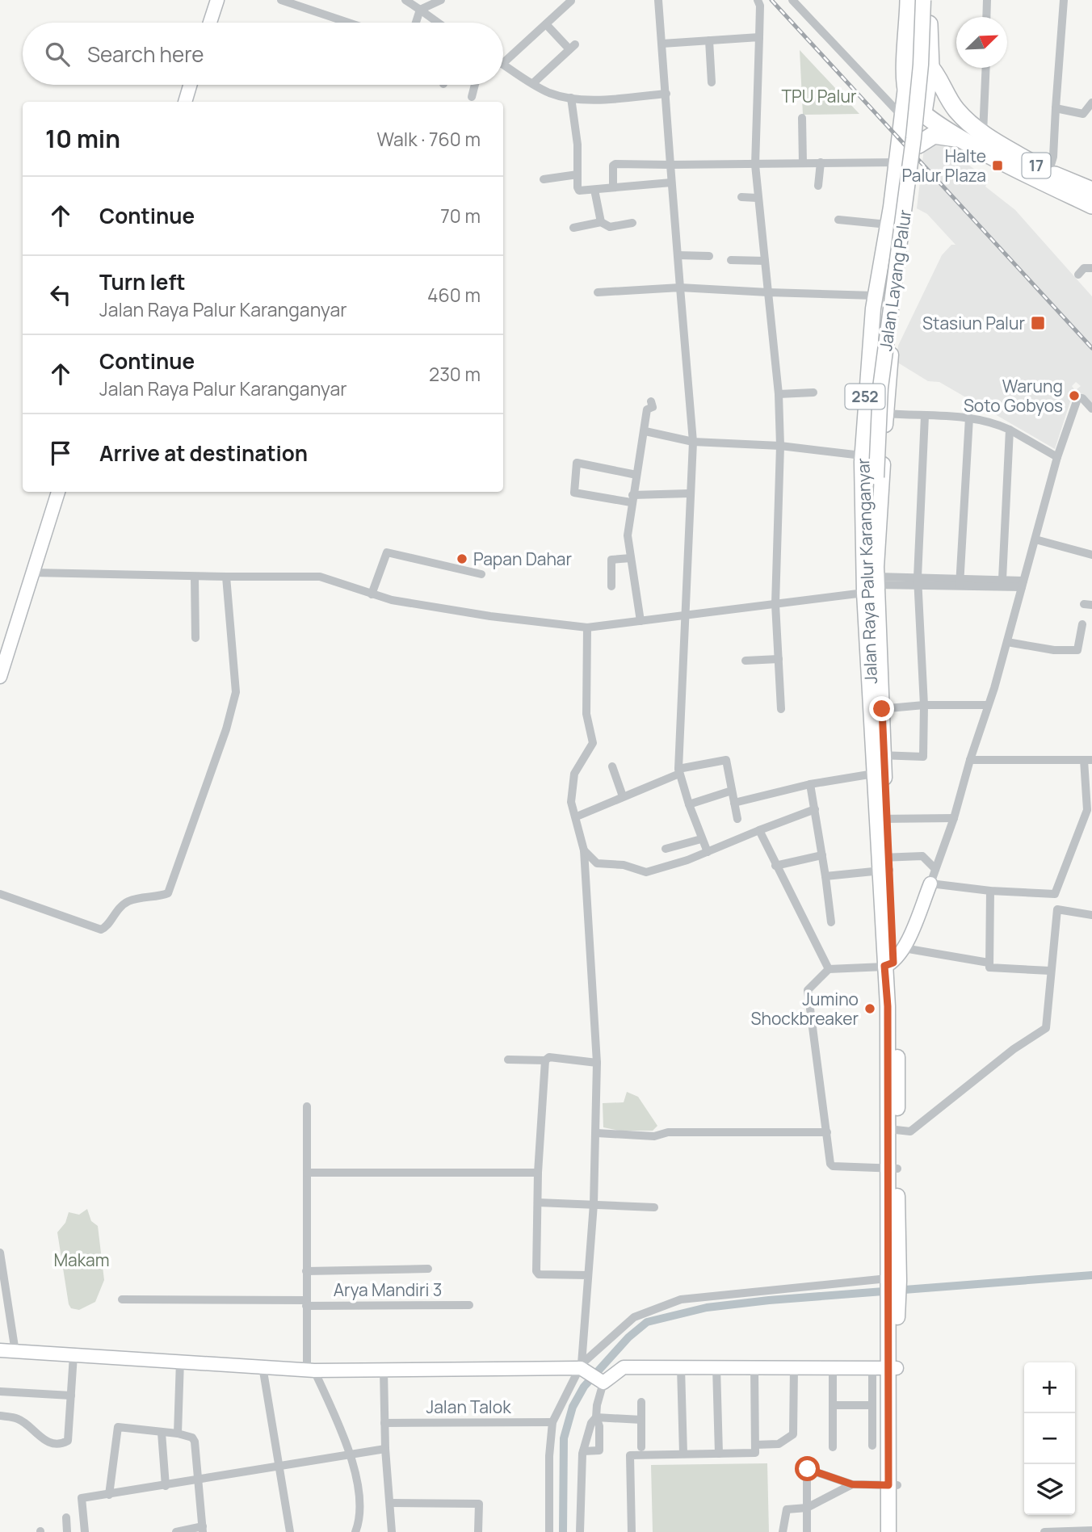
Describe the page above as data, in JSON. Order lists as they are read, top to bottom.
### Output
{
  "streets": {
    "highway": ["17"],
    "main road": ["Jalan Layang Palur", "252", "Jalan Raya Palur Karanganyar"],
    "street": ["Arya Mandiri 3", "Jalan Talok"]
  },
  "crossings": [
    ["17", "Jalan Raya Palur Karanganyar"],
    ["Jalan Layang Palur", "Jalan Raya Palur Karanganyar"]
  ],
  "parks": ["TPU Palur", "Makam"],
  "places": {
    "transit": ["Halte Palur Plaza", "Stasiun Palur"],
    "other": ["Warung Soto Gobyos", "Papan Dahar", "Jumino Shockbreaker"]
  },
  "north": "top right",
  "page": {
    "search": "Search here",
    "heading": ["10 min", "Walk · 760 m"],
    "list": [
      ["Continue", "70 m"],
      ["Turn left", "Jalan Raya Palur Karanganyar", "460 m"],
      ["Continue", "Jalan Raya Palur Karanganyar", "230 m"],
      "Arrive at destination"
    ],
    "map_buttons": ["+", "−"]
  }
}
